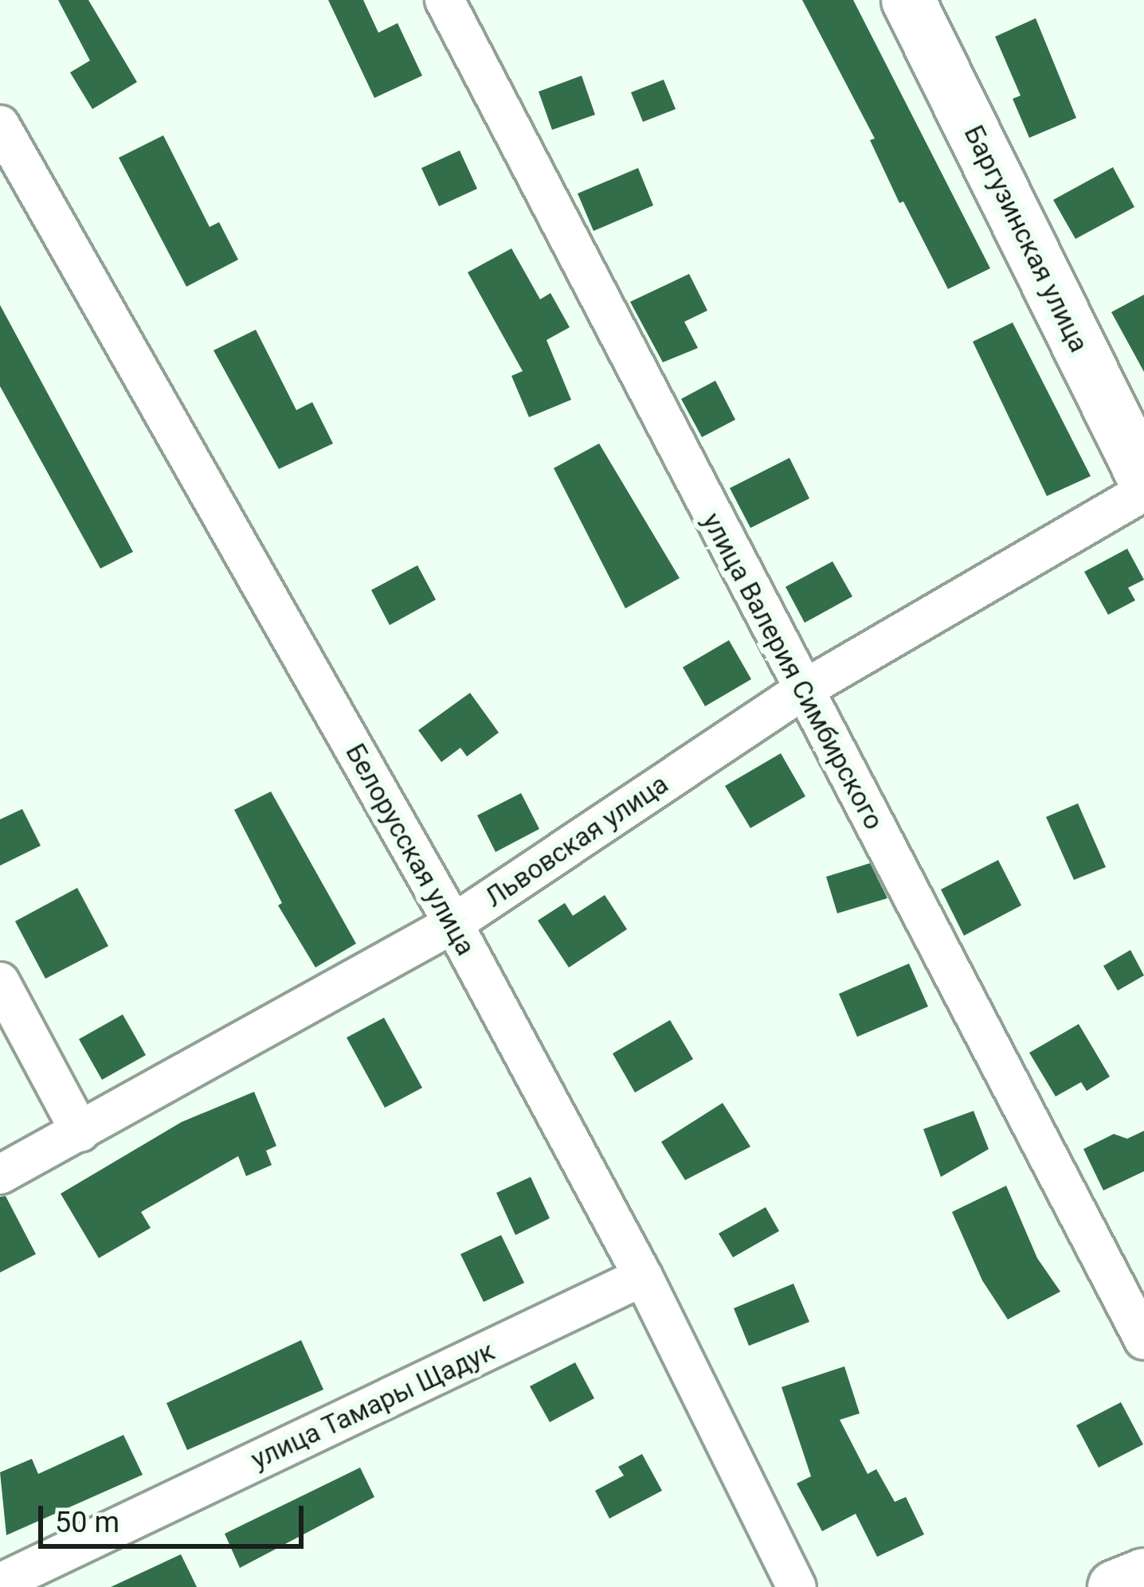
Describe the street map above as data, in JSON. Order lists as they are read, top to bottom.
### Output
{
  "streets": {
    "street": [
      "Баргузинская улица",
      "улица Валерия Симбирского",
      "Львовская улица",
      "Белорусская улица",
      "улица Тамары Щадук"
    ]
  },
  "crossings": [
    ["улица Валерия Симбирского", "Львовская улица"],
    ["Львовская улица", "Белорусская улица"],
    ["Белорусская улица", "улица Тамары Щадук"]
  ],
  "scale_bar": "50 m"
}
